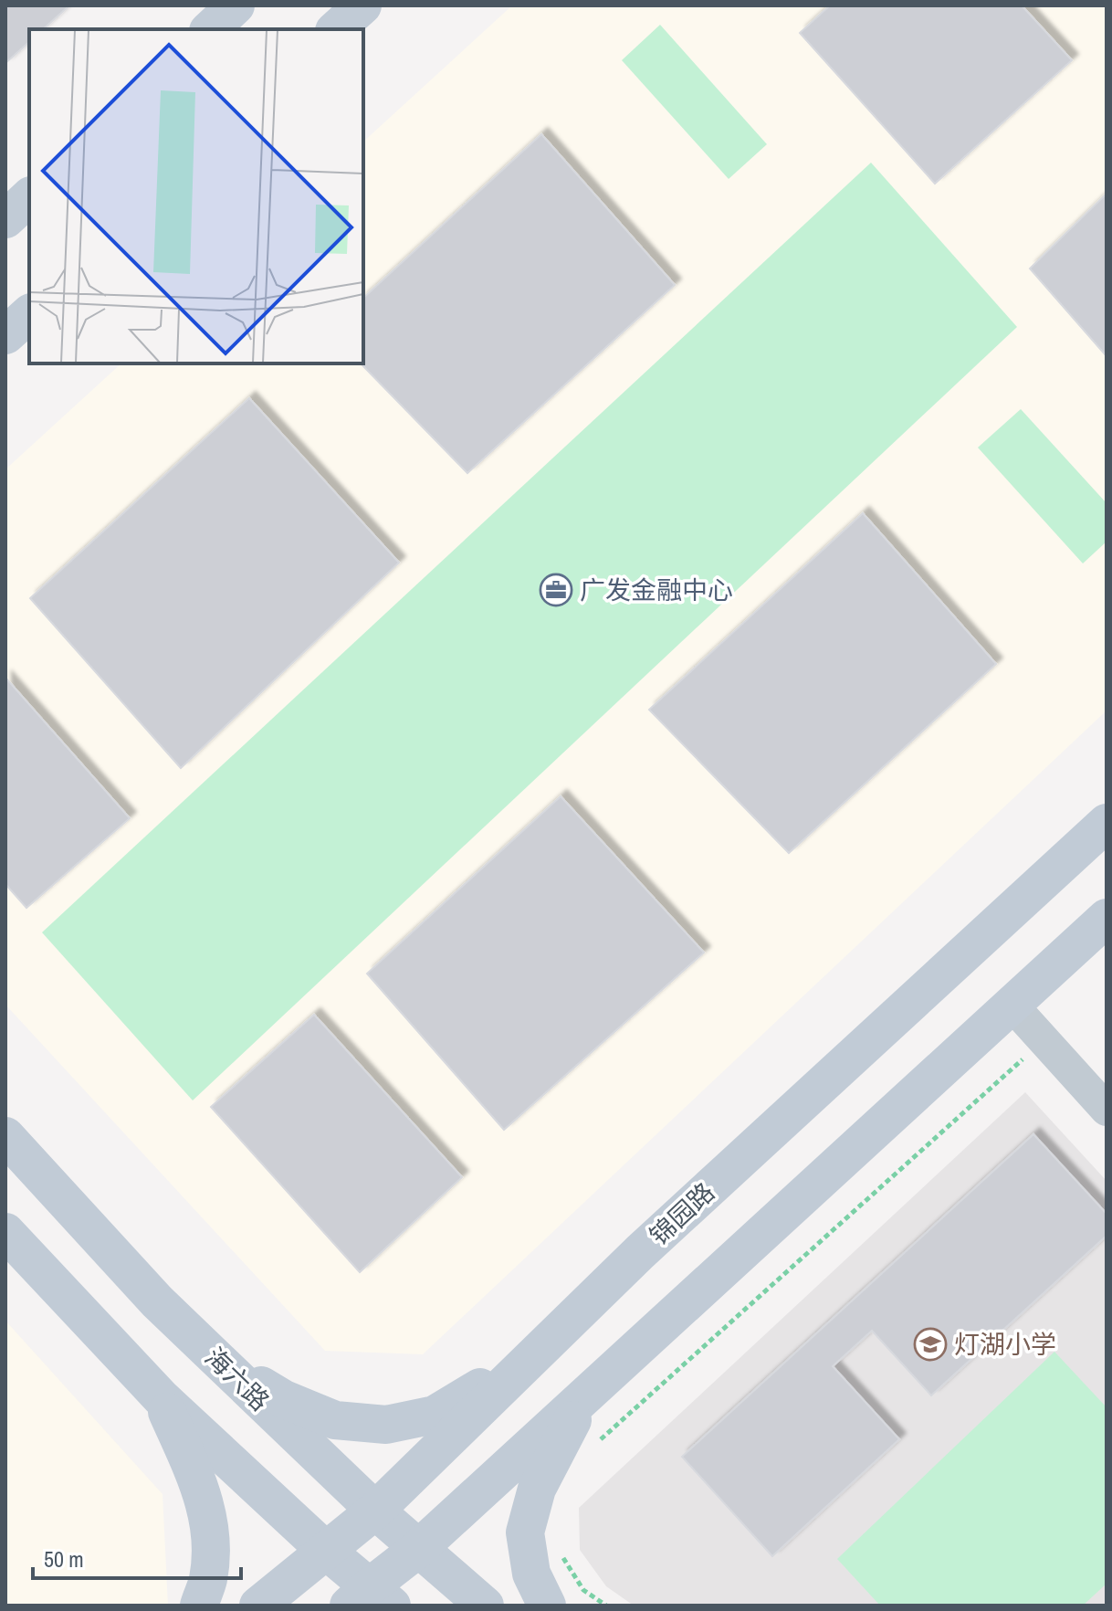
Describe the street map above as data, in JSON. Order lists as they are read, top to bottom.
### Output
{
  "streets": {
    "main road": ["锦园路", "海六路"]
  },
  "crossings": [
    ["锦园路", "海六路"]
  ],
  "places": {
    "office": ["广发金融中心"],
    "school or university": ["灯湖小学"]
  },
  "scale_bar": "50 m"
}
